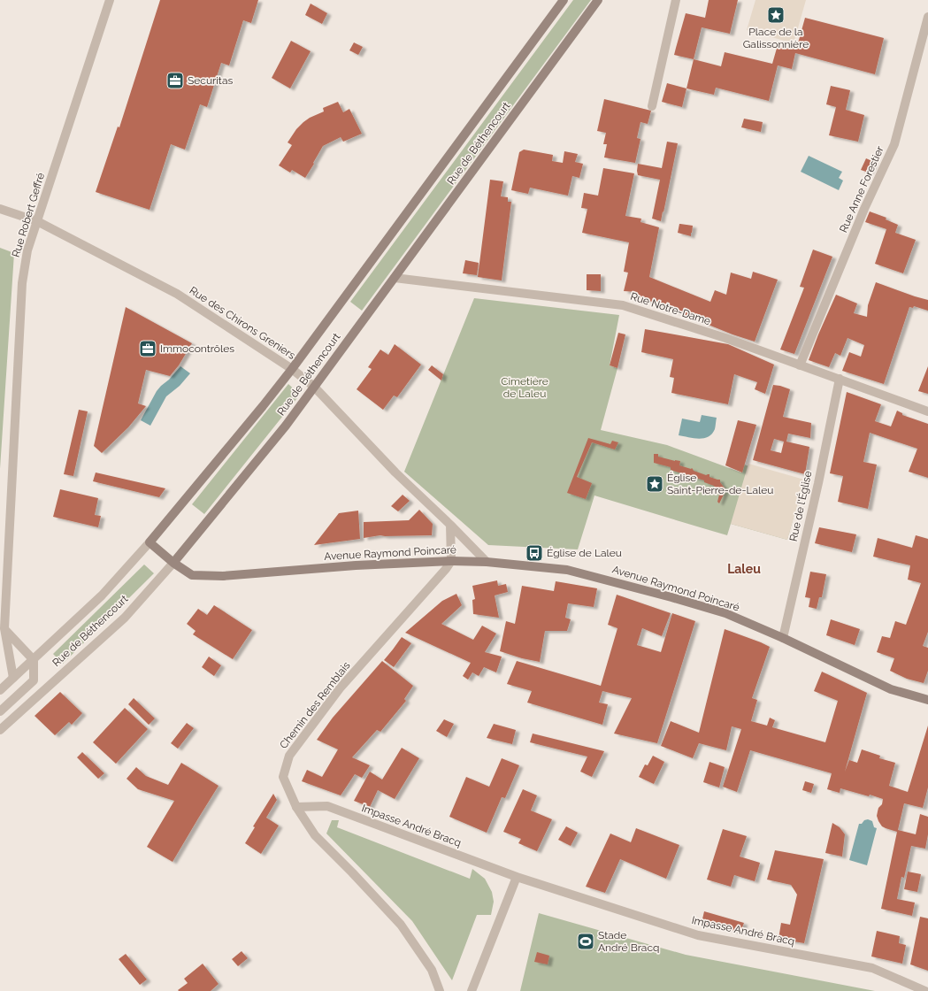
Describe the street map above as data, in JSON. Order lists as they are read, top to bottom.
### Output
{
  "streets": {
    "main road": ["Rue de Béthencourt", "Avenue Raymond Poincaré"],
    "street": [
      "Rue Anne Forestier",
      "Rue Robert Geffré",
      "Rue Notre-Dame",
      "Rue des Chirons Greniers",
      "Rue de l'Église",
      "Chemin des Remblais",
      "Impasse André Bracq"
    ]
  },
  "crossings": [
    ["Rue de Béthencourt", "Rue Robert Geffré"],
    ["Rue de Béthencourt", "Rue Notre-Dame"],
    ["Rue de Béthencourt", "Rue des Chirons Greniers"],
    ["Rue de Béthencourt", "Avenue Raymond Poincaré"],
    ["Rue Anne Forestier", "Rue Notre-Dame"],
    ["Rue Robert Geffré", "Rue des Chirons Greniers"],
    ["Rue Notre-Dame", "Rue de l'Église"],
    ["Rue des Chirons Greniers", "Avenue Raymond Poincaré"],
    ["Rue de l'Église", "Avenue Raymond Poincaré"],
    ["Avenue Raymond Poincaré", "Chemin des Remblais"],
    ["Chemin des Remblais", "Impasse André Bracq"]
  ],
  "districts": ["Laleu"],
  "parks": ["Cimetière de Laleu"],
  "places": {
    "place": ["Place de la Galissonnière", "Église Saint-Pierre-de-Laleu"],
    "office": ["Securitas", "Immocontrôles"],
    "bus stop": ["Église de Laleu"],
    "sports": ["Stade André Bracq"]
  }
}
